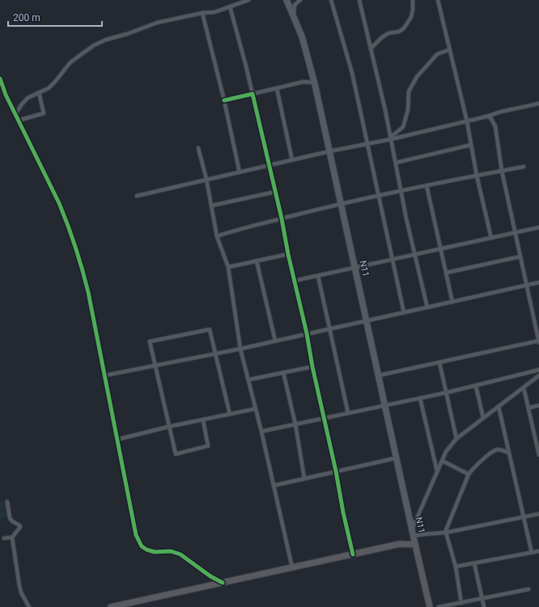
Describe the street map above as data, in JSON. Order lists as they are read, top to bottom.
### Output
{
  "streets": {
    "main road": ["N11"]
  },
  "scale_bar": "200 m"
}
